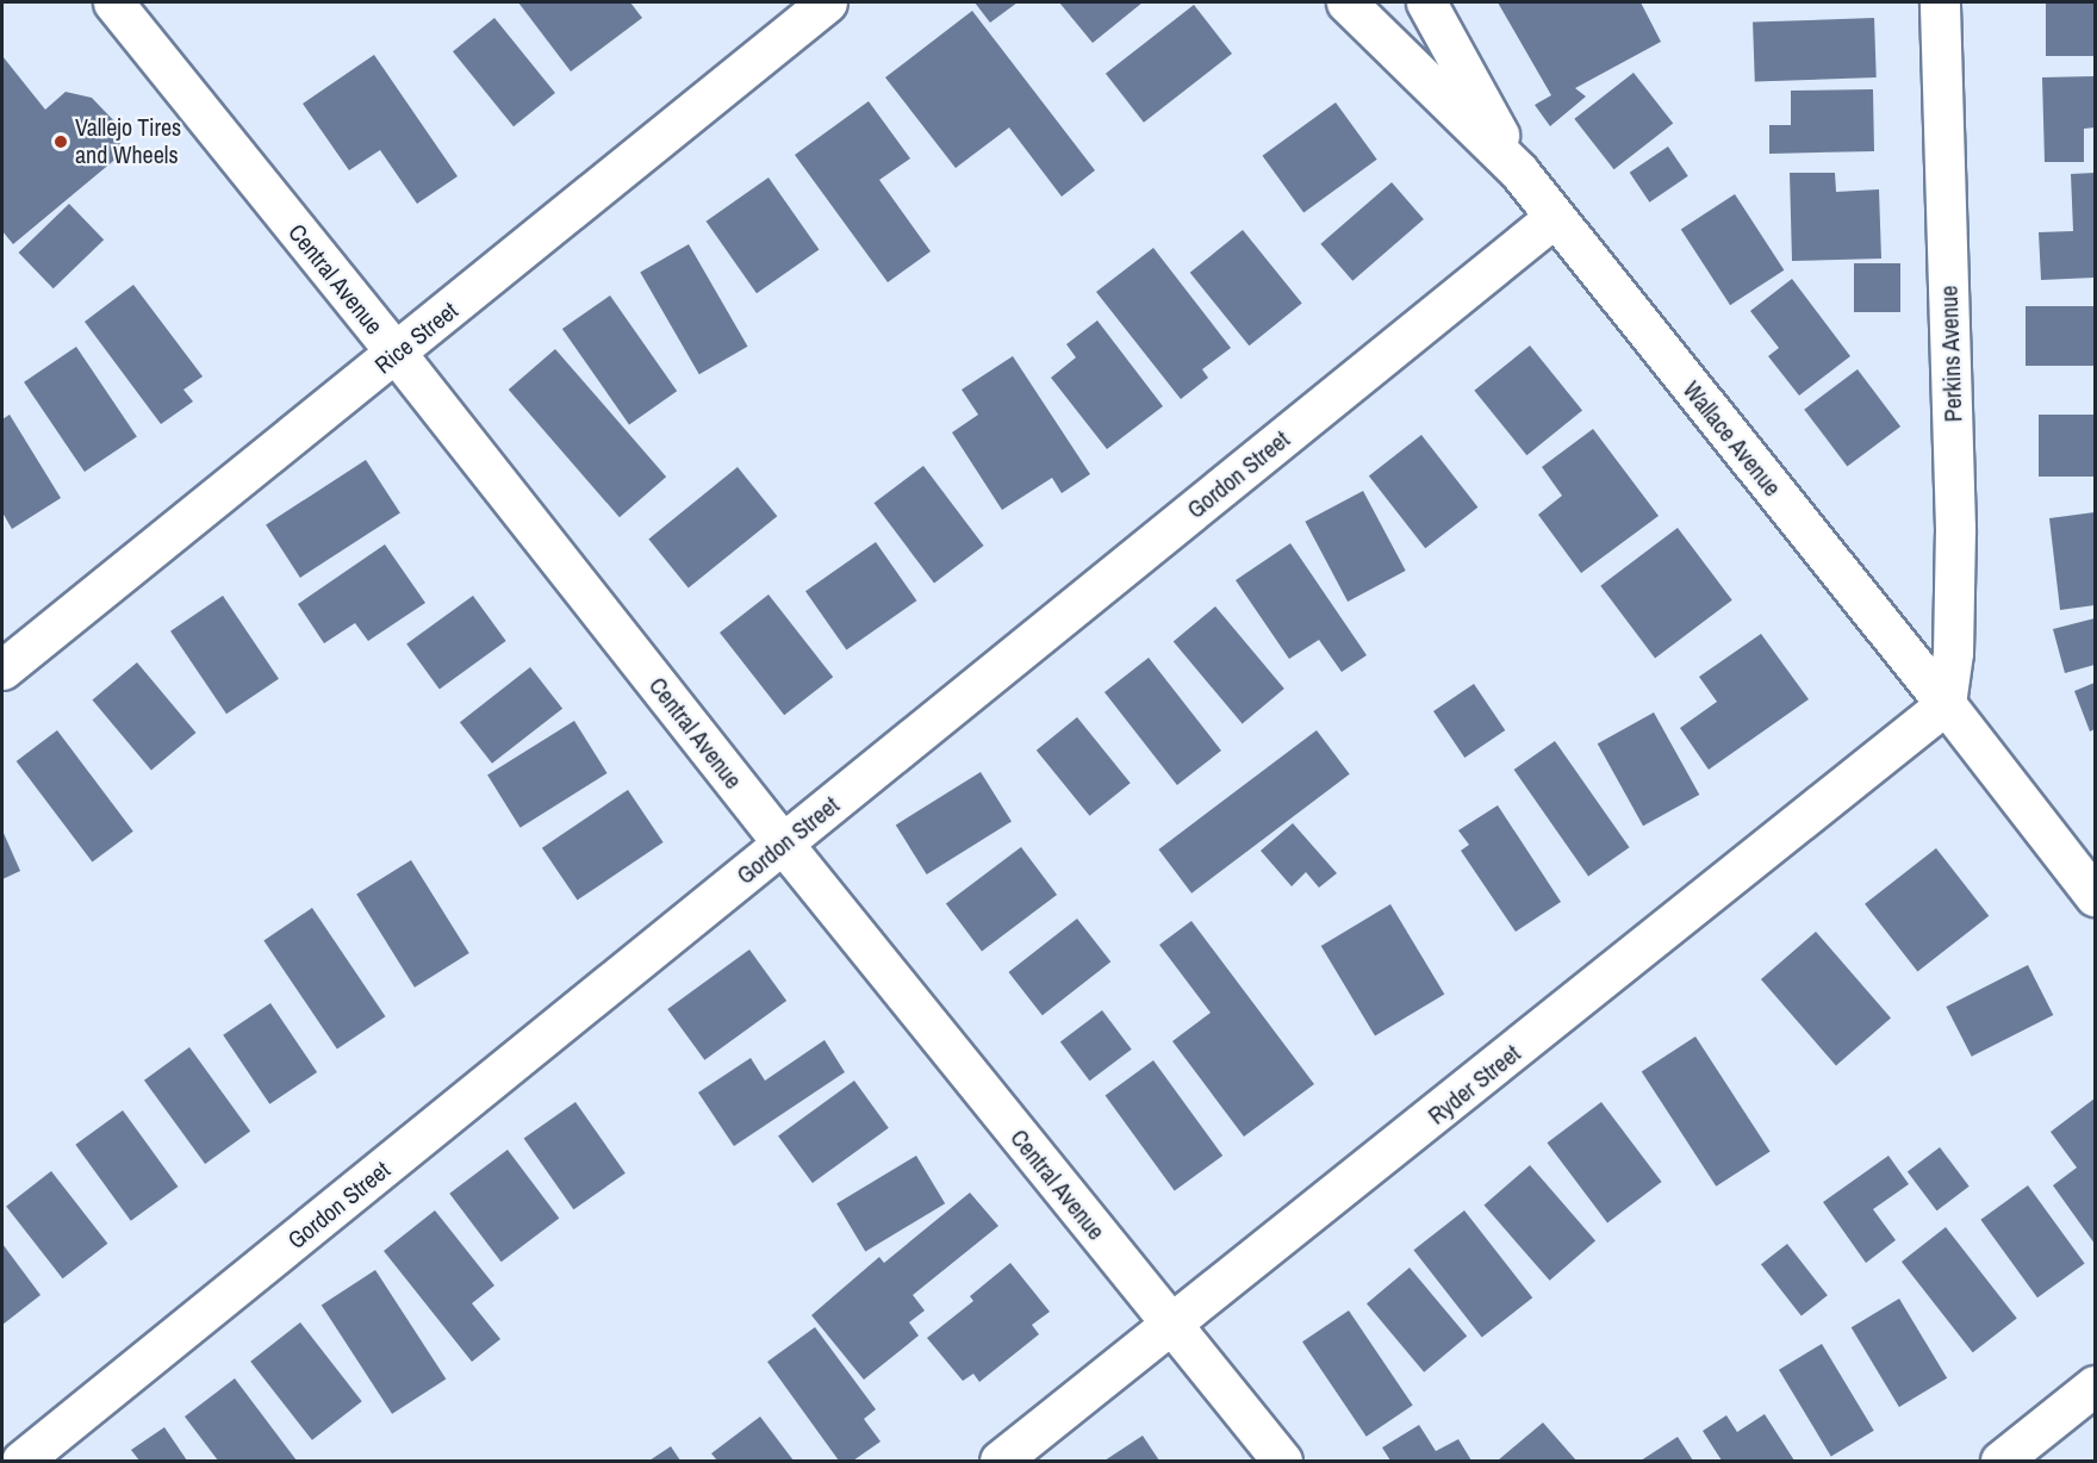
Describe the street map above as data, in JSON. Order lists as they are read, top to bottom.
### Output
{
  "streets": {
    "street": [
      "Central Avenue",
      "Rice Street",
      "Perkins Avenue",
      "Wallace Avenue",
      "Gordon Street",
      "Ryder Street"
    ]
  },
  "crossings": [
    ["Central Avenue", "Rice Street"],
    ["Central Avenue", "Gordon Street"],
    ["Central Avenue", "Ryder Street"],
    ["Perkins Avenue", "Wallace Avenue"],
    ["Perkins Avenue", "Ryder Street"],
    ["Wallace Avenue", "Gordon Street"],
    ["Wallace Avenue", "Ryder Street"]
  ],
  "places": ["Vallejo Tires and Wheels"]
}
